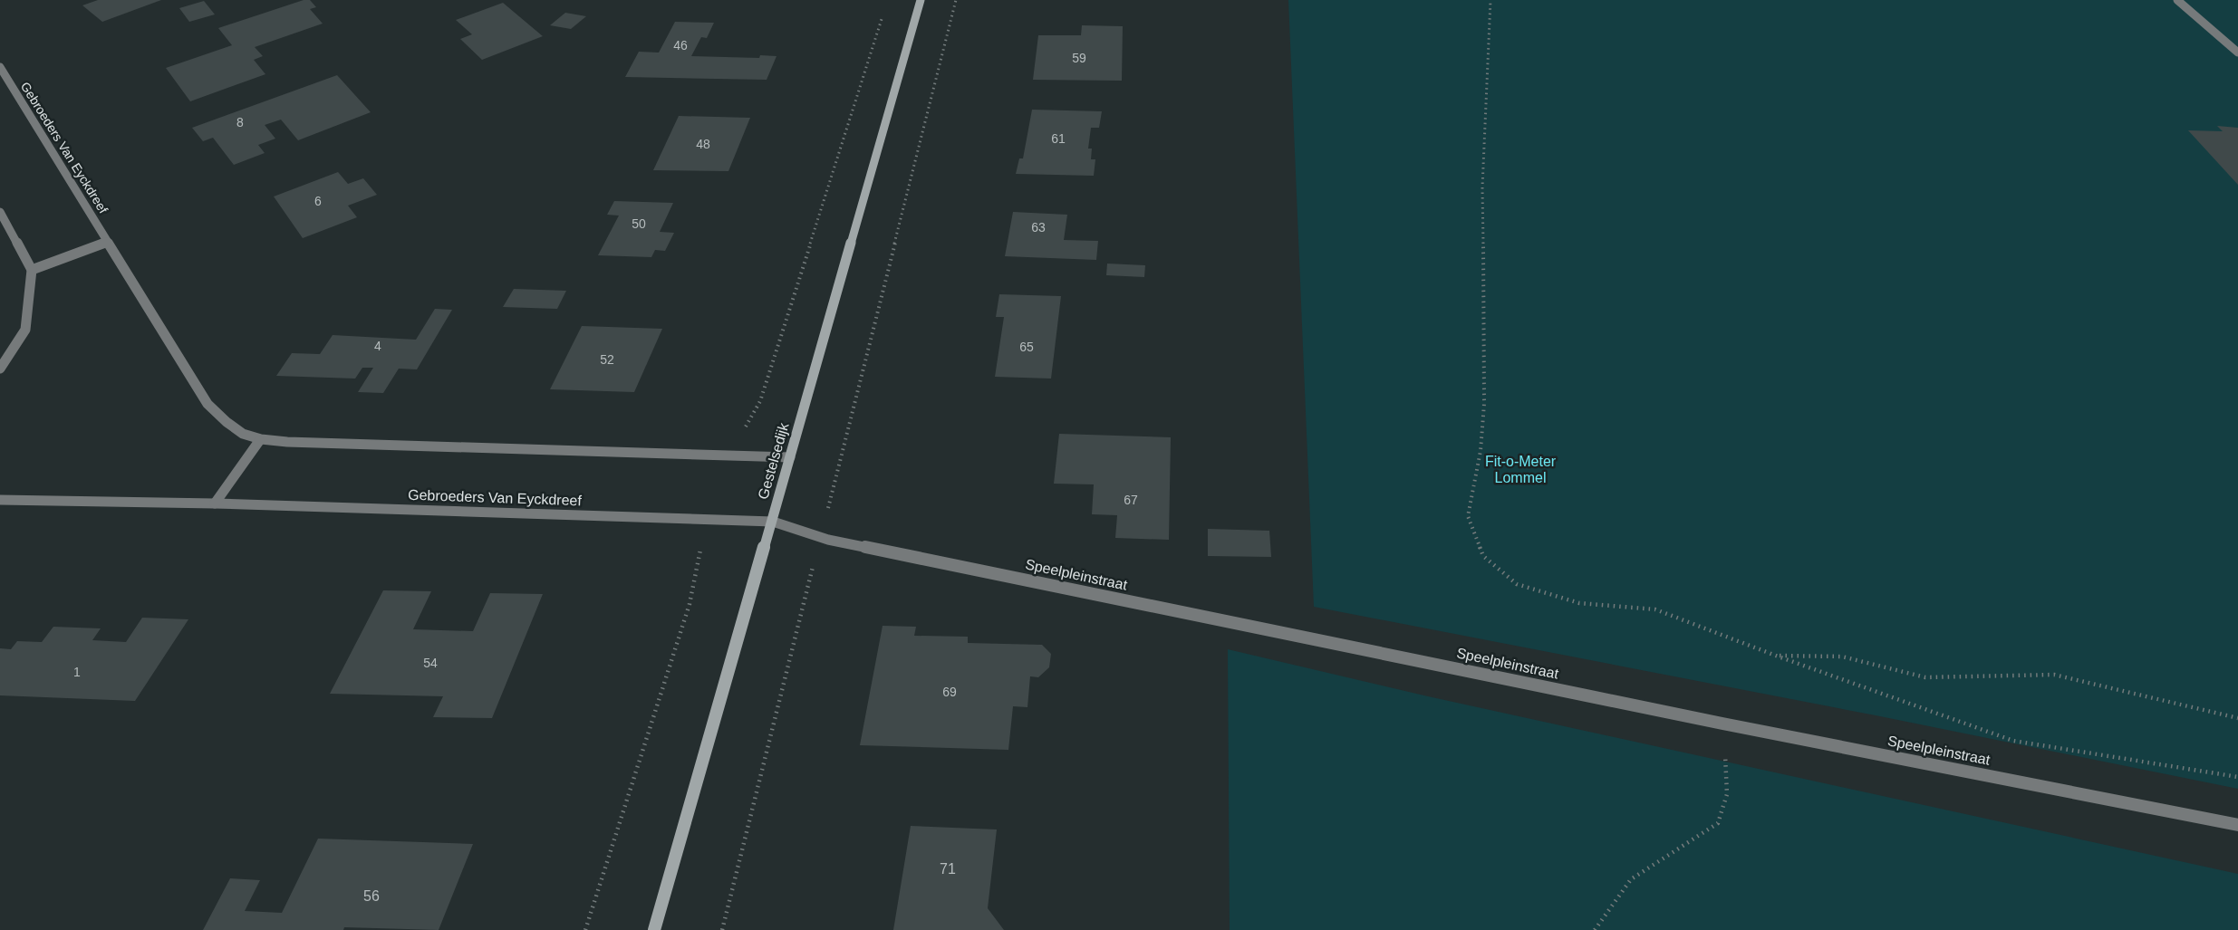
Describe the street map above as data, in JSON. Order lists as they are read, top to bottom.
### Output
{
  "streets": {
    "main road": ["Gestelsedijk"],
    "street": ["Gebroeders Van Eyckdreef", "Speelpleinstraat"]
  },
  "crossings": [
    ["Gebroeders Van Eyckdreef", "Gestelsedijk"],
    ["Gebroeders Van Eyckdreef", "Speelpleinstraat"],
    ["Gestelsedijk", "Speelpleinstraat"]
  ],
  "parks": ["Fit-o-Meter Lommel"],
  "house_numbers": [
    "46",
    "59",
    "8",
    "61",
    "48",
    "6",
    "50",
    "63",
    "4",
    "65",
    "52",
    "67",
    "54",
    "1",
    "69",
    "71",
    "56"
  ]
}
